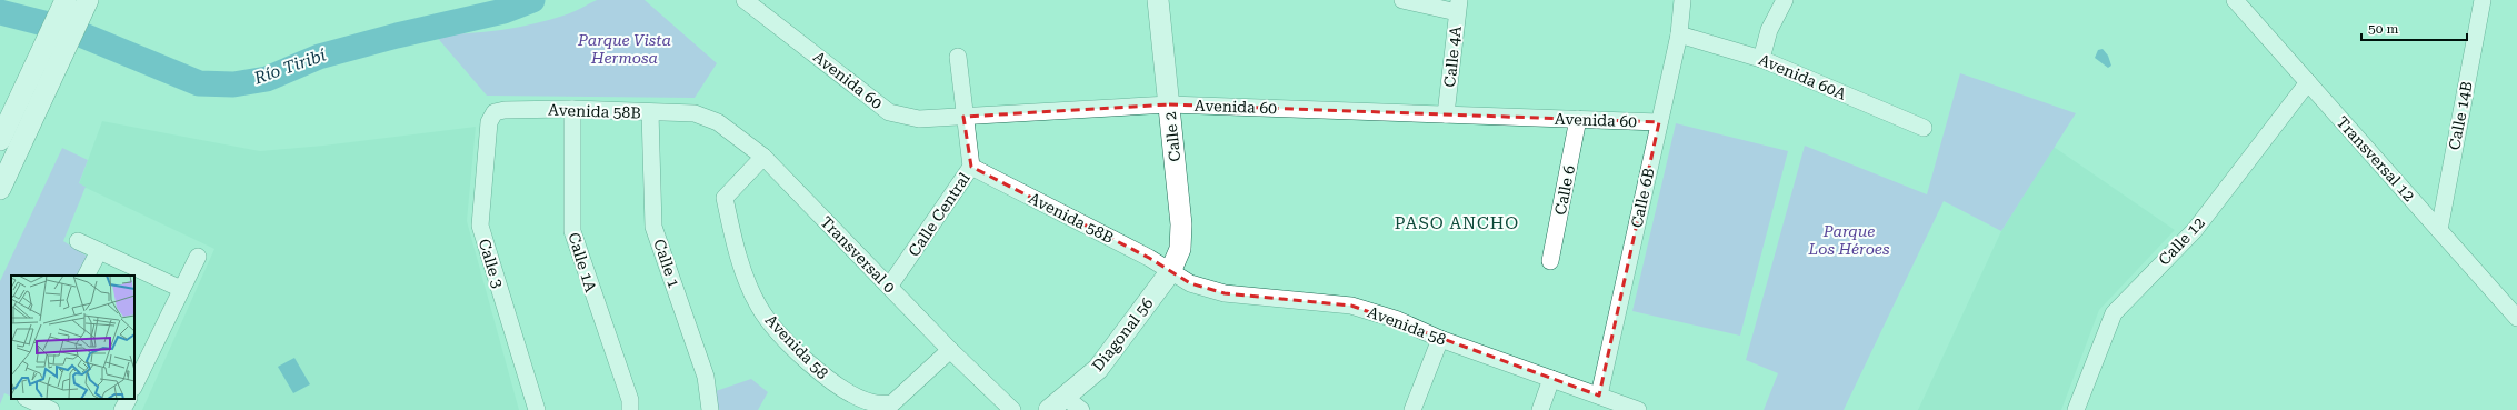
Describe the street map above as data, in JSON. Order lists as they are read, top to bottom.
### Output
{
  "streets": {
    "main road": ["Calle 2", "Diagonal 56"],
    "street": [
      "Calle 4A",
      "Avenida 60A",
      "Avenida 60",
      "Avenida 58B",
      "Calle 14B",
      "Transversal 12",
      "Calle 6",
      "Calle 6B",
      "Calle Central",
      "Calle 12",
      "Transversal 0",
      "Calle 1A",
      "Calle 3",
      "Calle 1",
      "Avenida 58"
    ]
  },
  "crossings": [
    ["Calle 4A", "Avenida 60"],
    ["Avenida 60A", "Calle 6B"],
    ["Avenida 60", "Calle 2"],
    ["Avenida 60", "Calle 6"],
    ["Avenida 60", "Calle 6B"],
    ["Avenida 60", "Calle Central"],
    ["Avenida 58B", "Calle 2"],
    ["Avenida 58B", "Calle Central"],
    ["Avenida 58B", "Transversal 0"],
    ["Avenida 58B", "Calle 1A"],
    ["Avenida 58B", "Calle 3"],
    ["Avenida 58B", "Calle 1"],
    ["Avenida 58B", "Avenida 58"],
    ["Avenida 58B", "Diagonal 56"],
    ["Calle 14B", "Transversal 12"],
    ["Calle 2", "Avenida 58"],
    ["Calle 2", "Diagonal 56"],
    ["Transversal 12", "Calle 12"],
    ["Calle 6B", "Avenida 58"],
    ["Calle Central", "Transversal 0"],
    ["Transversal 0", "Avenida 58"],
    ["Avenida 58", "Diagonal 56"]
  ],
  "districts": ["PASO ANCHO"],
  "water": ["Río Tiribí"],
  "parks": ["Parque Vista Hermosa", "Parque Los Héroes"],
  "scale_bar": "50 m"
}
